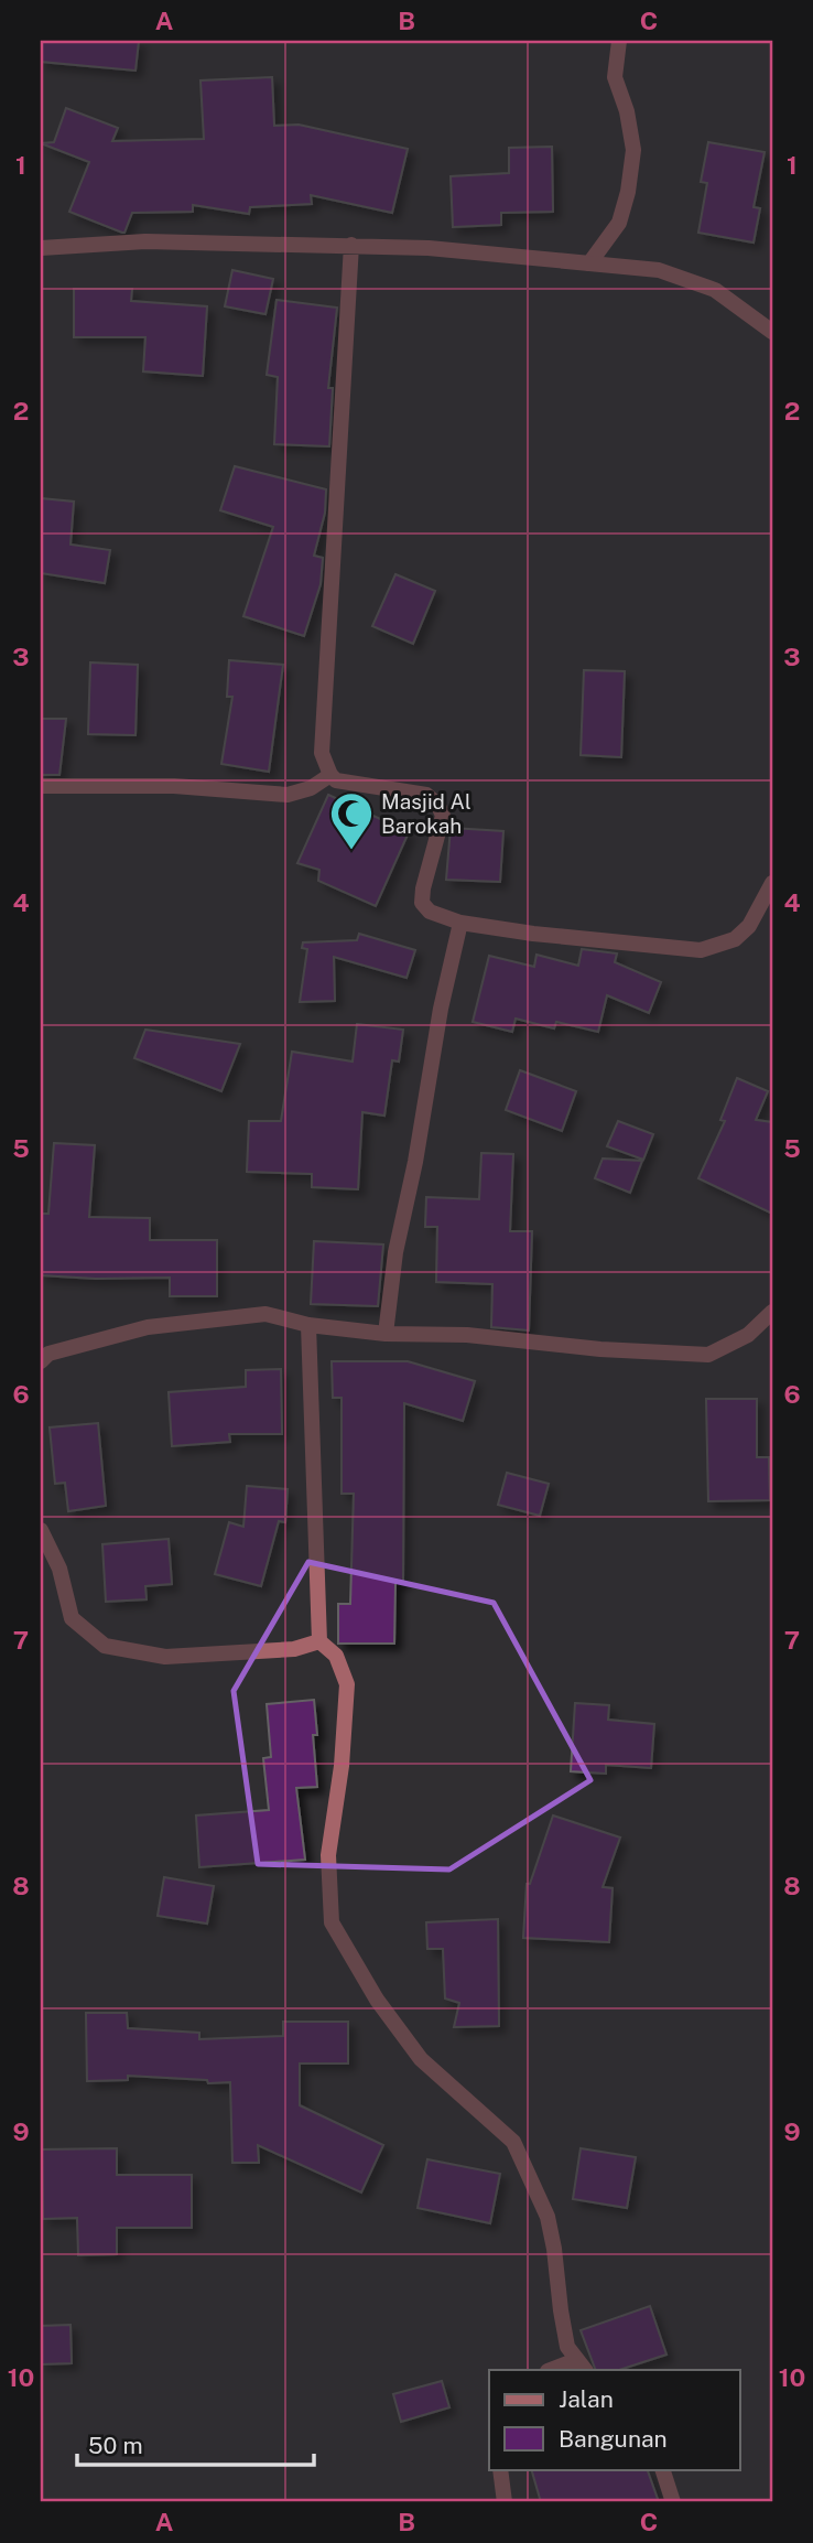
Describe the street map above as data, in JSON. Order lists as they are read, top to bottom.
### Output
{
  "places": {
    "mosque": ["Masjid Al Barokah"]
  },
  "legend": ["Jalan", "Bangunan"],
  "scale_bar": "50 m",
  "grid": {
    "columns": ["A", "B", "C"],
    "rows": [
      "1",
      "2",
      "3",
      "4",
      "5",
      "6",
      "7",
      "8",
      "9",
      "10"
    ]
  }
}
